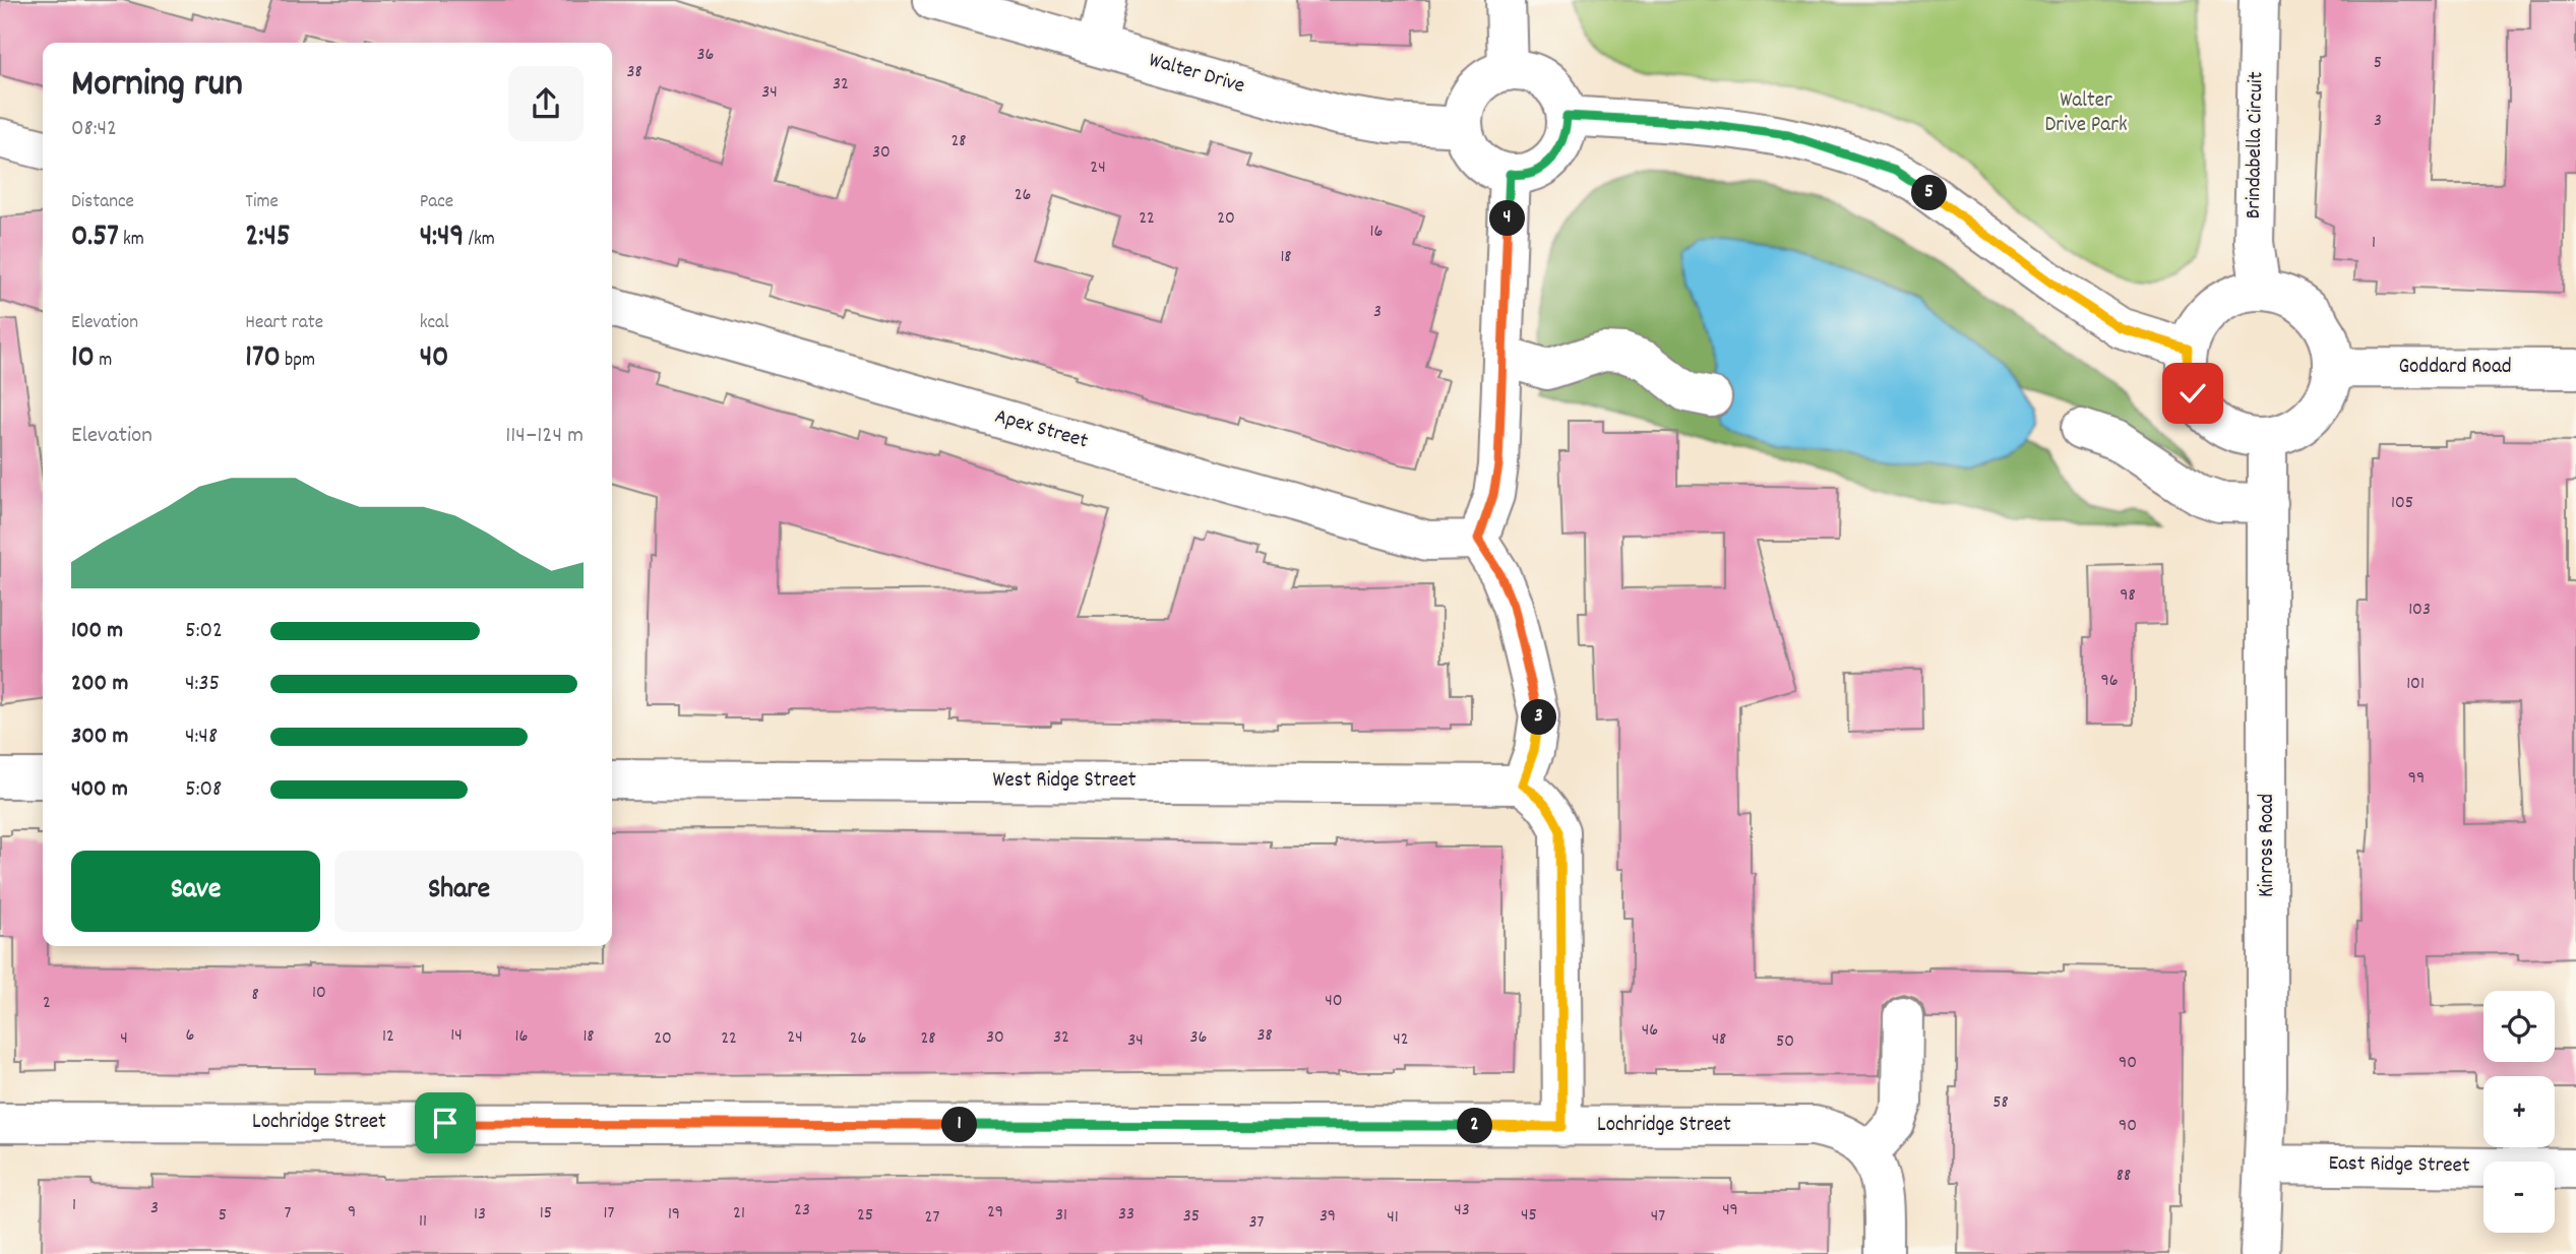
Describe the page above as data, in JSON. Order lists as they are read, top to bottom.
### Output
{
  "streets": {
    "street": [
      "Walter Drive",
      "Brindabella Circuit",
      "Goddard Road",
      "Apex Street",
      "West Ridge Street",
      "Kinross Road",
      "Lochridge Street",
      "East Ridge Street"
    ]
  },
  "crossings": [
    ["Brindabella Circuit", "Goddard Road"],
    ["Brindabella Circuit", "Kinross Road"],
    ["Goddard Road", "Kinross Road"],
    ["Kinross Road", "East Ridge Street"]
  ],
  "parks": ["Walter Drive Park"],
  "house_numbers": [
    "36",
    "5",
    "38",
    "32",
    "34",
    "3",
    "28",
    "30",
    "24",
    "26",
    "22",
    "20",
    "16",
    "1",
    "18",
    "3",
    "105",
    "98",
    "103",
    "96",
    "101",
    "99",
    "10",
    "8",
    "40",
    "2",
    "46",
    "6",
    "14",
    "38",
    "12",
    "16",
    "18",
    "24",
    "30",
    "32",
    "36",
    "4",
    "20",
    "22",
    "26",
    "28",
    "42",
    "48",
    "34",
    "50",
    "90",
    "58",
    "90",
    "88",
    "1",
    "3",
    "23",
    "43",
    "49",
    "9",
    "29",
    "7",
    "15",
    "17",
    "21",
    "13",
    "19",
    "33",
    "5",
    "25",
    "31",
    "45",
    "35",
    "39",
    "47",
    "27",
    "41",
    "11",
    "37"
  ],
  "page": {
    "heading": ["Morning run", "08:42"],
    "stats": [
      ["Distance", "0.57 km"],
      ["Time", "2:45"],
      ["Pace", "4:49 /km"],
      ["Elevation", "10 m"],
      ["Heart rate", "170 bpm"],
      ["kcal", "40"]
    ],
    "pins": [
      "5",
      "4",
      "3",
      "1",
      "2"
    ],
    "chart": ["Elevation", "114–124 m"],
    "list": [
      {
        "name": "100 m",
        "note": "5:02"
      },
      {
        "name": "200 m",
        "note": "4:35"
      },
      {
        "name": "300 m",
        "note": "4:48"
      },
      {
        "name": "400 m",
        "note": "5:08"
      }
    ],
    "buttons": ["Save", "Share"],
    "map_buttons": ["+", "−"]
  }
}
